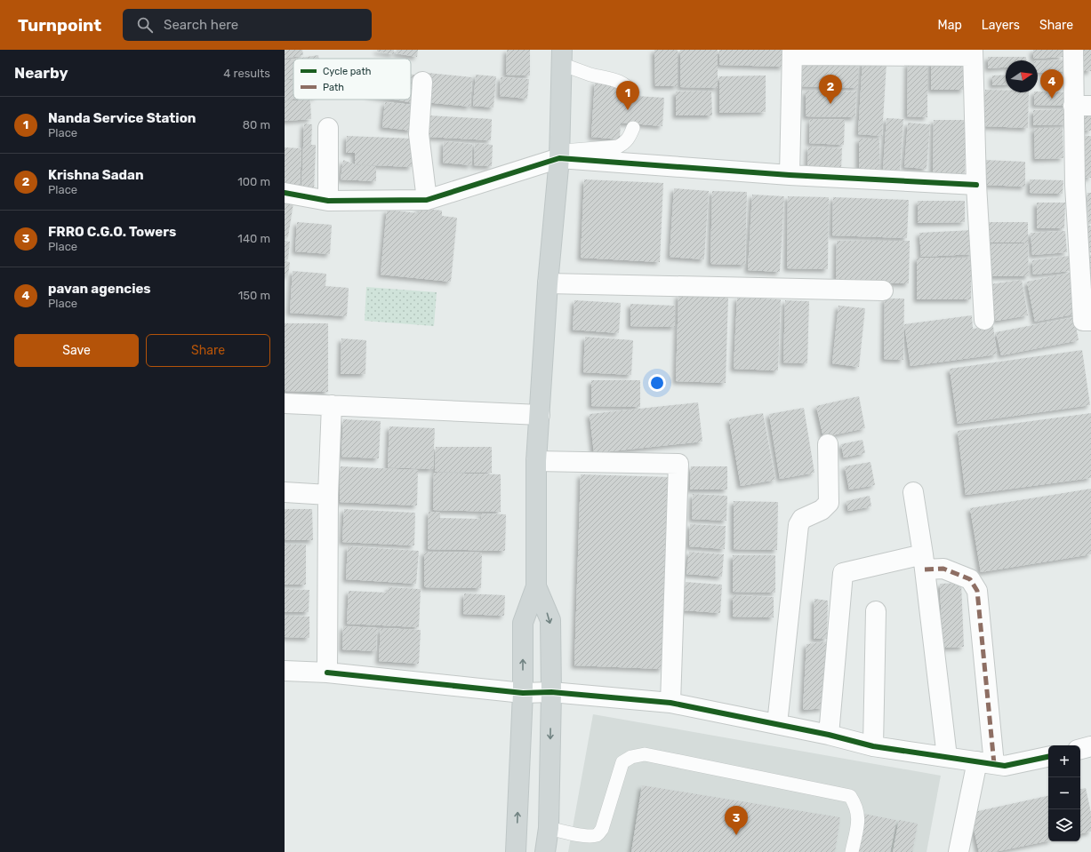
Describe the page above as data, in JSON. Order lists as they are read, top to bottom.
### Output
{
  "legend": ["Cycle path", "Path"],
  "north": "right",
  "page": {
    "header": "Turnpoint",
    "search": "Search here",
    "nav": ["Map", "Layers", "Share"],
    "heading": ["Nearby", "4 results"],
    "pins": [
      "4",
      "2",
      "1",
      "3"
    ],
    "list": [
      {
        "mark": "1",
        "name": "Nanda Service Station",
        "note": "Place",
        "value": "80 m"
      },
      {
        "mark": "2",
        "name": "Krishna Sadan",
        "note": "Place",
        "value": "100 m"
      },
      {
        "mark": "3",
        "name": "FRRO C.G.O. Towers",
        "note": "Place",
        "value": "140 m"
      },
      {
        "mark": "4",
        "name": "pavan agencies",
        "note": "Place",
        "value": "150 m"
      }
    ],
    "buttons": ["Save", "Share"],
    "map_buttons": ["+", "−"]
  }
}
